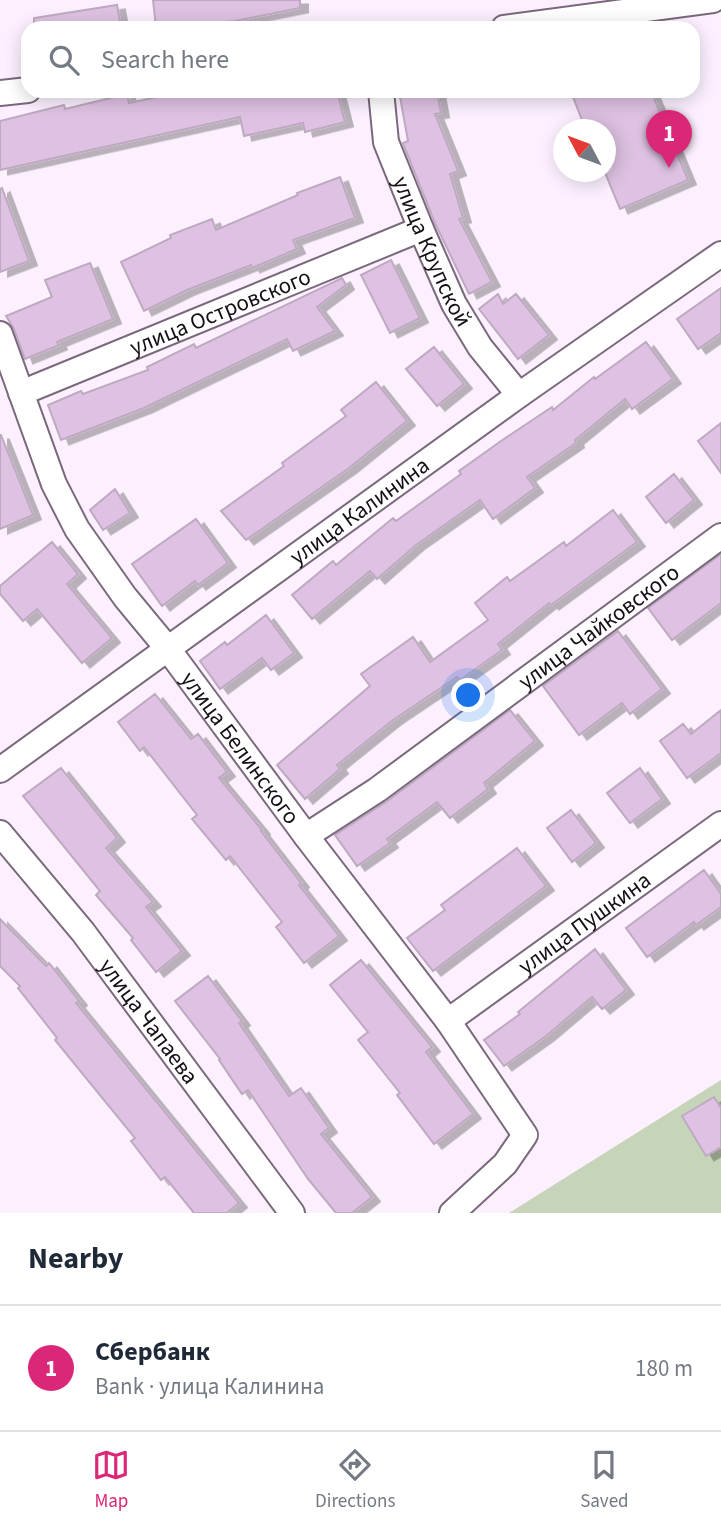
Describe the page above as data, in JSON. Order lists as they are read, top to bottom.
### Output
{
  "streets": {
    "street": [
      "улица Крупской",
      "улица Островского",
      "улица Калинина",
      "улица Чайковского",
      "улица Белинского",
      "улица Пушкина",
      "улица Чапаева"
    ]
  },
  "crossings": [
    ["улица Крупской", "улица Островского"],
    ["улица Крупской", "улица Калинина"],
    ["улица Островского", "улица Белинского"],
    ["улица Калинина", "улица Белинского"],
    ["улица Чайковского", "улица Белинского"],
    ["улица Белинского", "улица Пушкина"]
  ],
  "north": "top left",
  "page": {
    "search": "Search here",
    "pins": "1",
    "heading": "Nearby",
    "list": [
      {
        "mark": "1",
        "name": "Сбербанк",
        "note": "Bank · улица Калинина",
        "value": "180 m"
      }
    ],
    "nav": ["Map", "Directions", "Saved"]
  }
}
